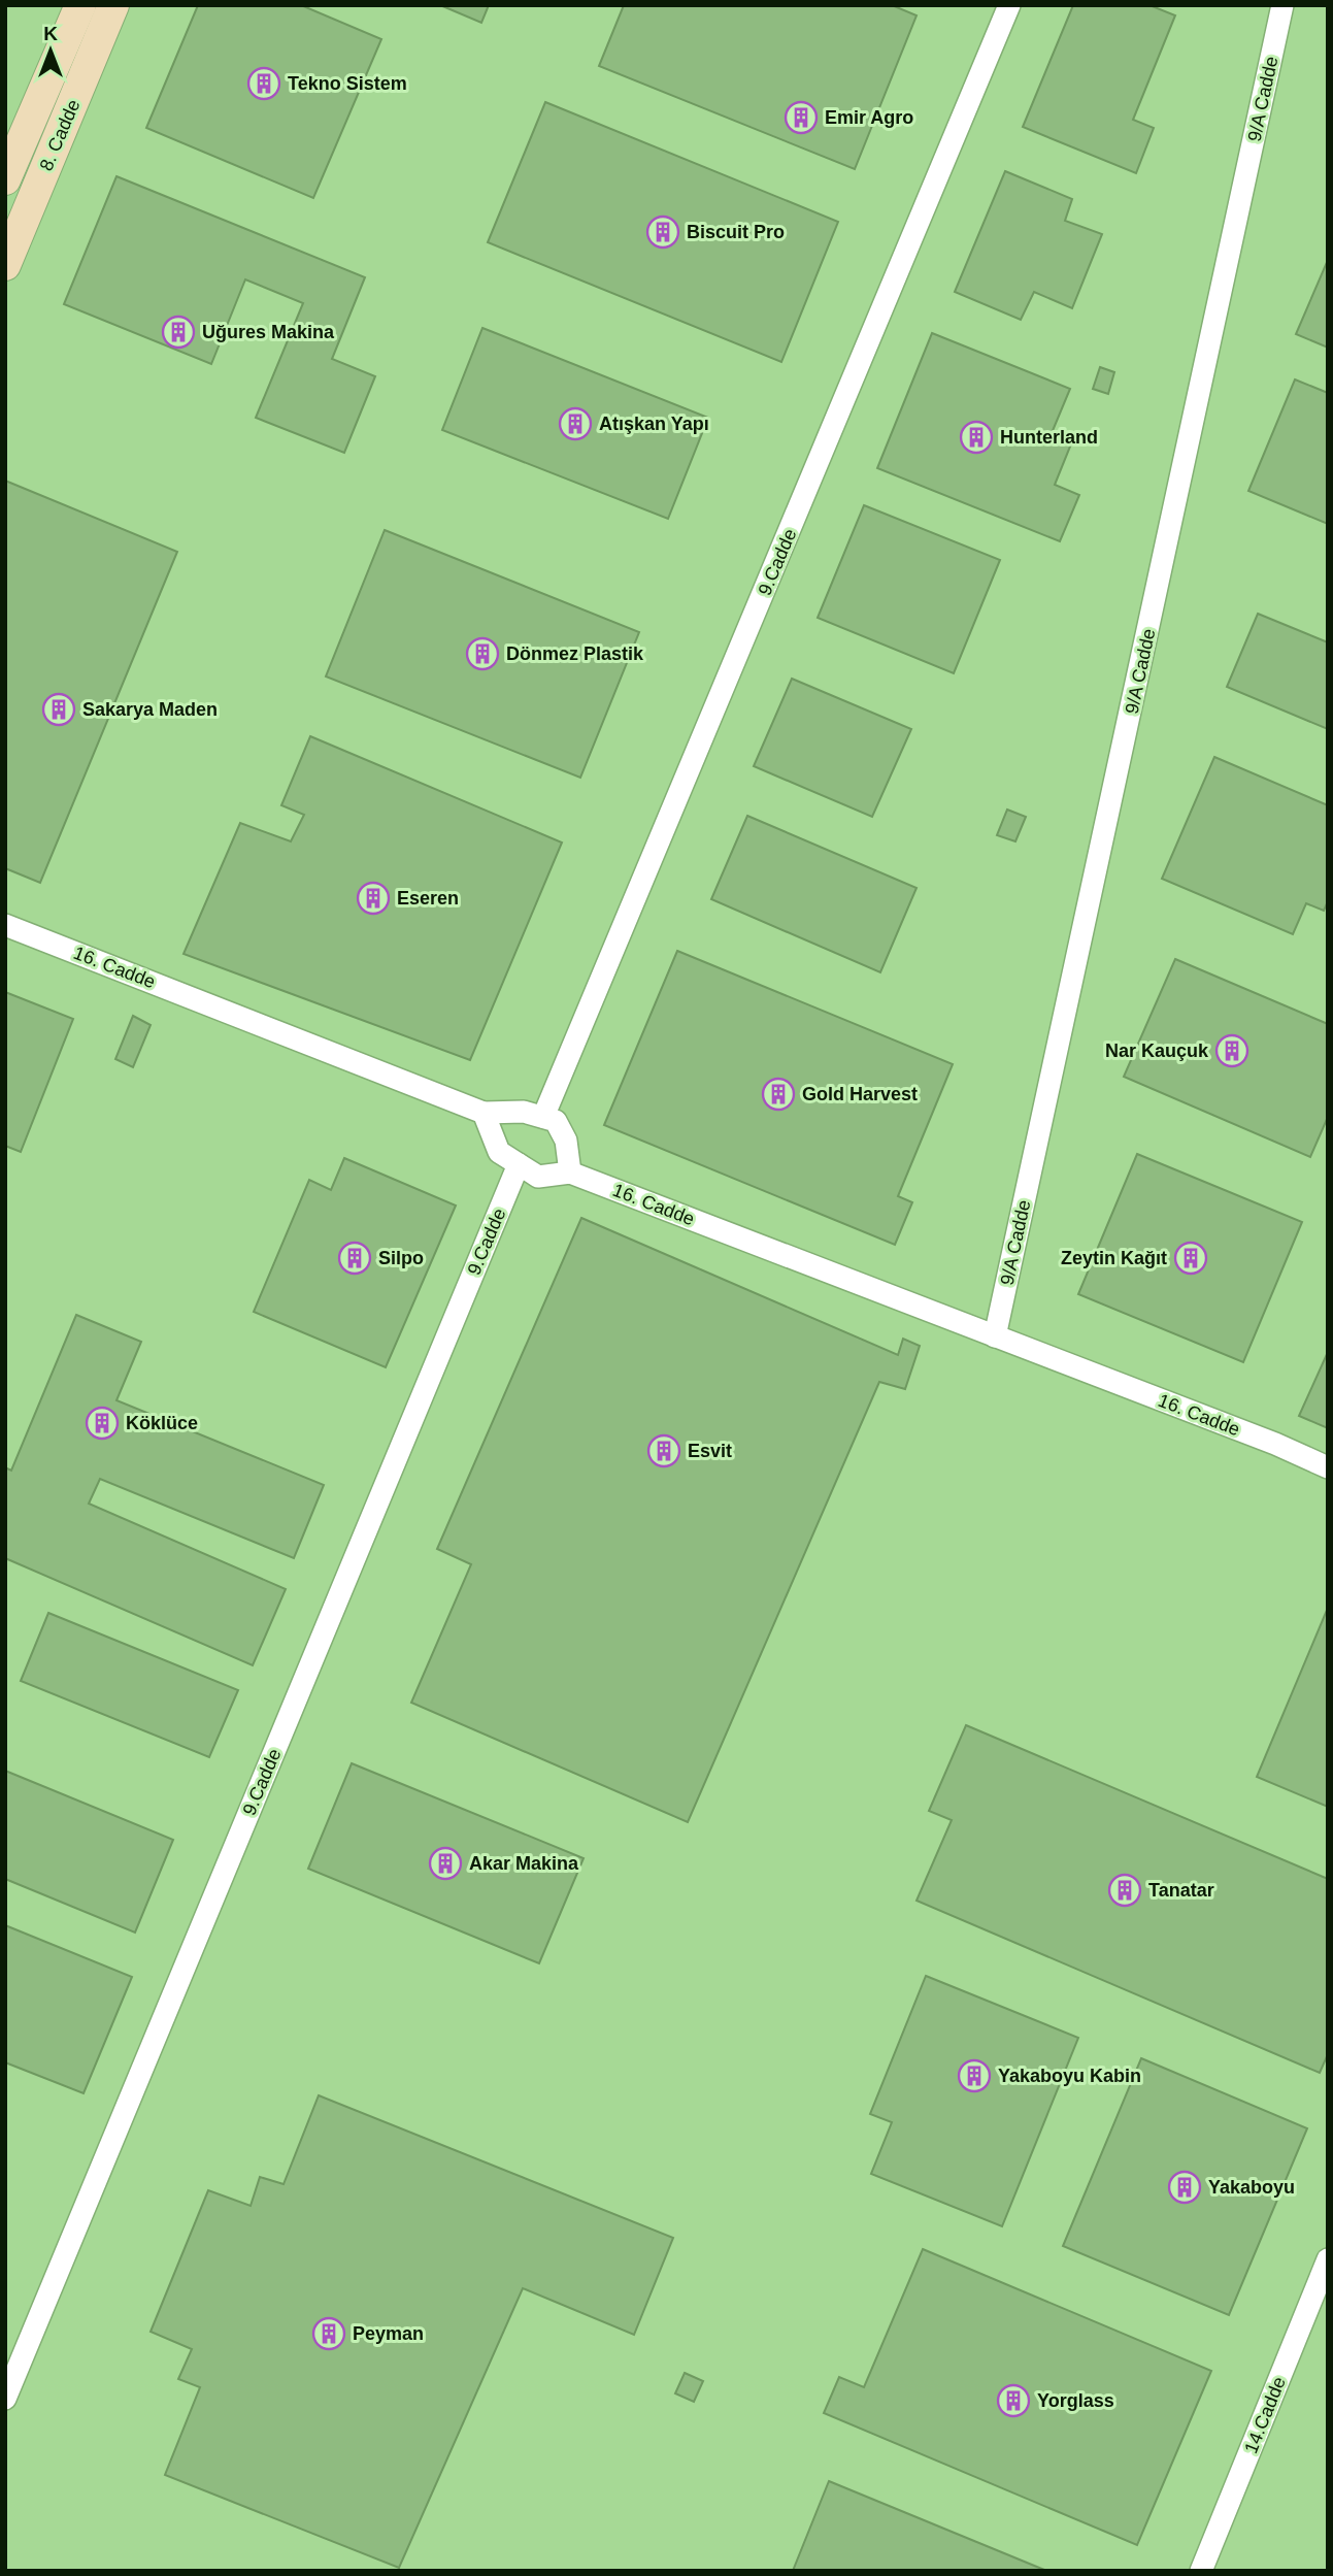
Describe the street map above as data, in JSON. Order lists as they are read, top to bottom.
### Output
{
  "streets": {
    "street": [
      "9/A Cadde",
      "8. Cadde",
      "9.Cadde",
      "16. Cadde",
      "14.Cadde"
    ]
  },
  "crossings": [
    ["9/A Cadde", "16. Cadde"],
    ["9.Cadde", "16. Cadde"]
  ],
  "places": {
    "building": [
      "Tekno Sistem",
      "Emir Agro",
      "Biscuit Pro",
      "Uğures Makina",
      "Atışkan Yapı",
      "Hunterland",
      "Dönmez Plastik",
      "Sakarya Maden",
      "Eseren",
      "Nar Kauçuk",
      "Gold Harvest",
      "Silpo",
      "Zeytin Kağıt",
      "Köklüce",
      "Esvit",
      "Akar Makina",
      "Tanatar",
      "Yakaboyu Kabin",
      "Yakaboyu",
      "Peyman",
      "Yorglass"
    ]
  },
  "north": "top"
}
